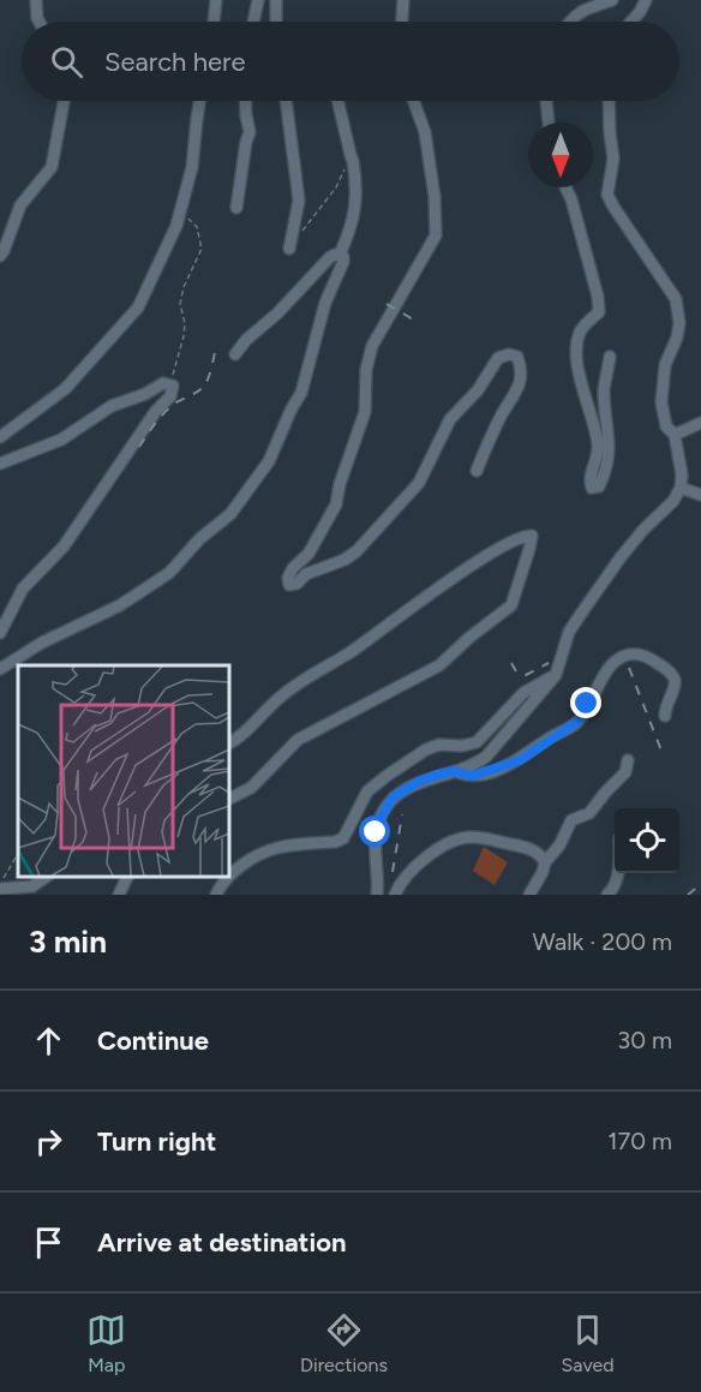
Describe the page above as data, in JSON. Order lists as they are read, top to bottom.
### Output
{
  "north": "bottom",
  "page": {
    "search": "Search here",
    "heading": ["3 min", "Walk · 200 m"],
    "list": [
      ["Continue", "30 m"],
      ["Turn right", "170 m"],
      "Arrive at destination"
    ],
    "nav": ["Map", "Directions", "Saved"]
  }
}
